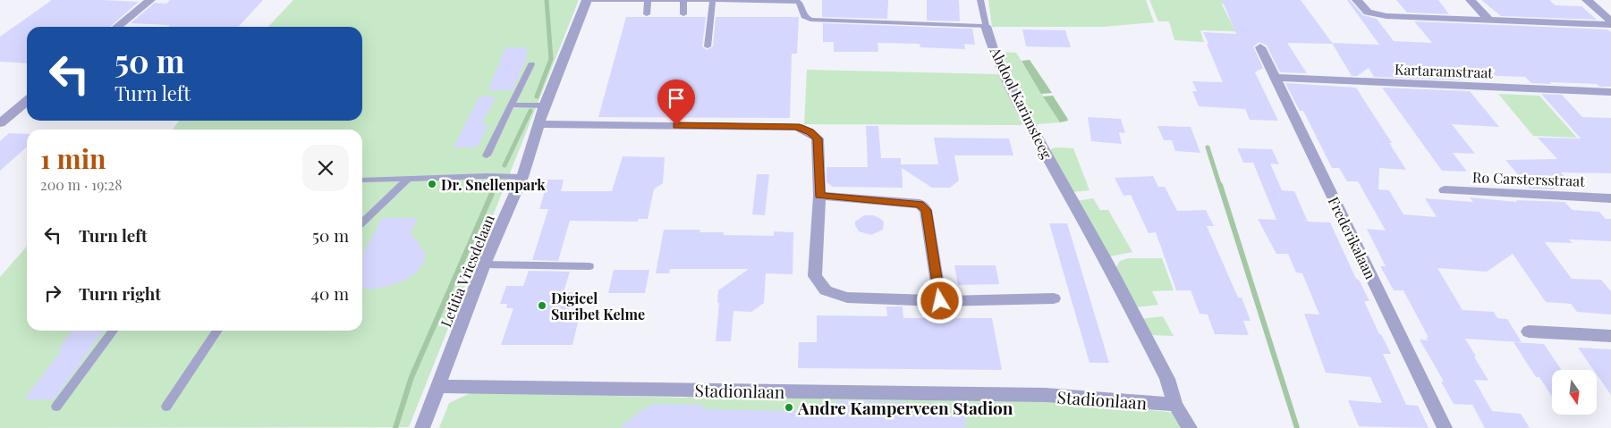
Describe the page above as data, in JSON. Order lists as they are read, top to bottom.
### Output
{
  "streets": {
    "street": [
      "Kartaramstraat",
      "Abdool Karimsteeg",
      "Ro Carstersstraat",
      "Frederikalaan",
      "Letitia Vriesdelaan",
      "Stadionlaan"
    ]
  },
  "crossings": [
    ["Kartaramstraat", "Frederikalaan"],
    ["Abdool Karimsteeg", "Stadionlaan"],
    ["Letitia Vriesdelaan", "Stadionlaan"]
  ],
  "places": ["Dr. Snellenpark", "Digicel Suribet Kelme", "Andre Kamperveen Stadion"],
  "north": "bottom",
  "page": {
    "turn": ["50 m", "Turn left"],
    "heading": ["1 min", "200 m · 19:28"],
    "list": [
      {
        "name": "Turn left",
        "value": "50 m"
      },
      {
        "name": "Turn right",
        "value": "40 m"
      }
    ]
  }
}
